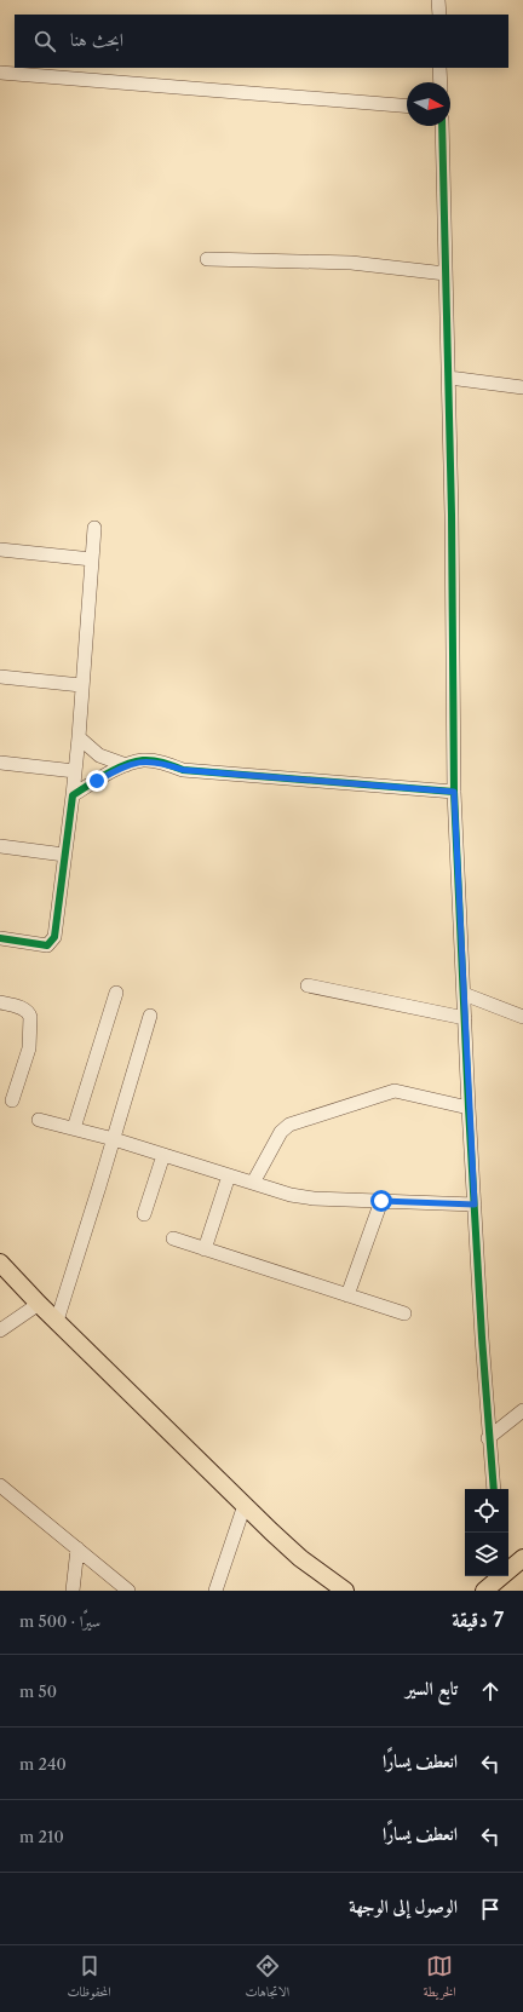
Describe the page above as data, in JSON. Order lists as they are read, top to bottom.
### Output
{
  "north": "right",
  "page": {
    "search": "ابحث هنا",
    "heading": ["7 دقيقة", "سيرًا · 500 m"],
    "list": [
      ["تابع السير", "50 m"],
      ["انعطف يسارًا", "240 m"],
      ["انعطف يسارًا", "210 m"],
      "الوصول إلى الوجهة"
    ],
    "nav": ["الخريطة", "الاتجاهات", "المحفوظات"]
  }
}
